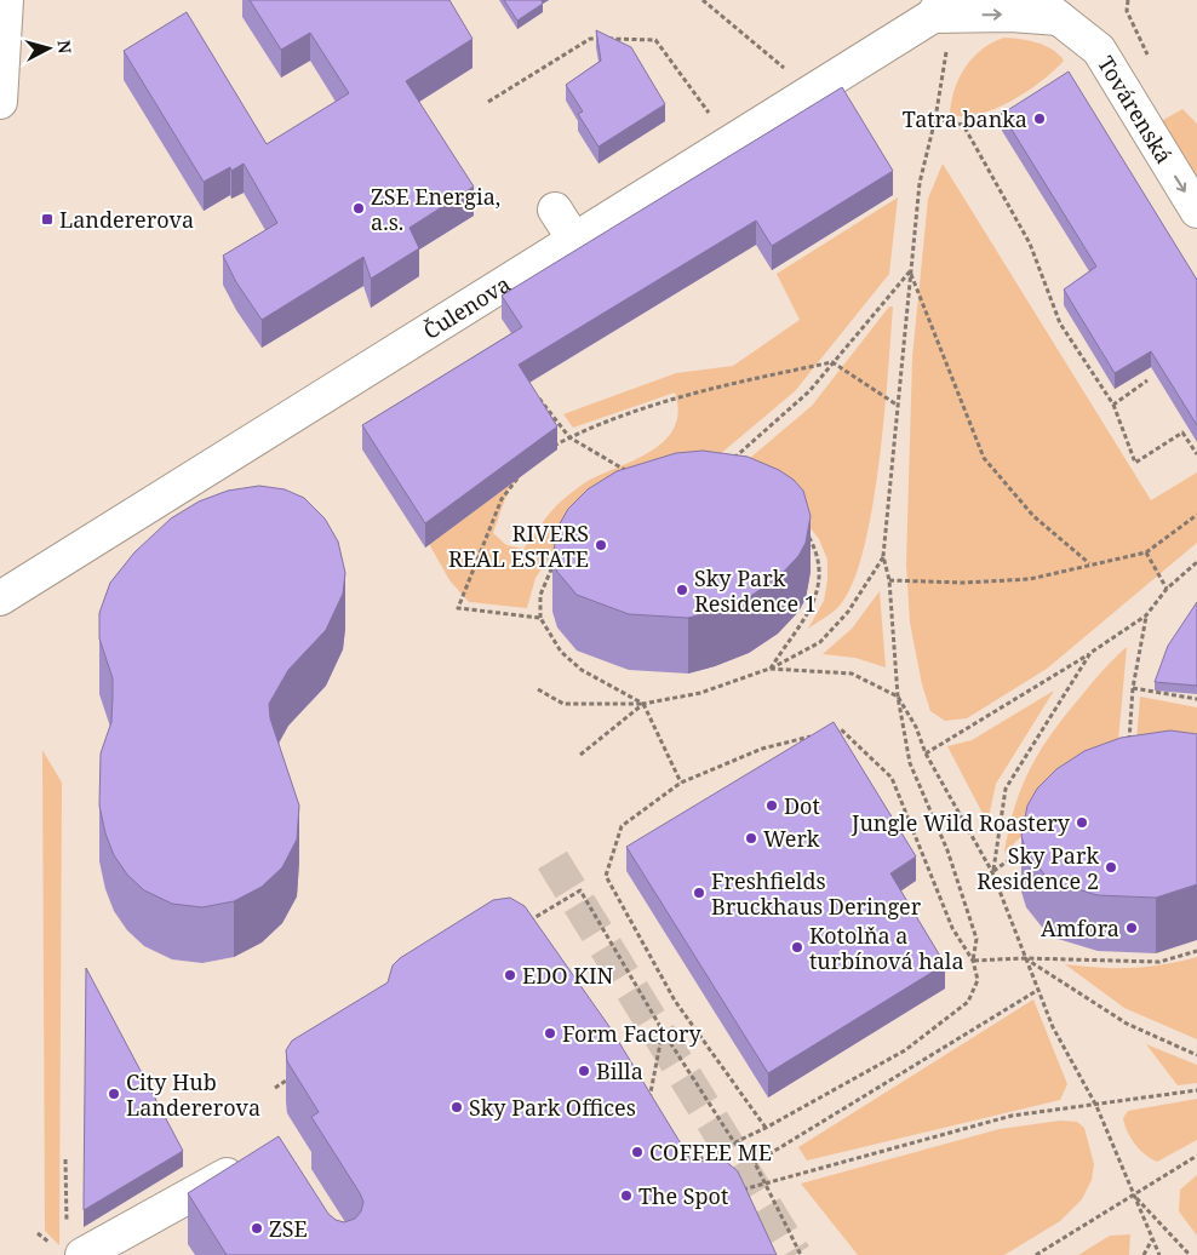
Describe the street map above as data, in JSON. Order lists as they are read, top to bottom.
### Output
{
  "streets": {
    "street": ["Továrenská", "Čulenova"]
  },
  "one_way": ["Továrenská"],
  "places": {
    "other": [
      "Tatra banka",
      "ZSE Energia, a.s.",
      "RIVERS REAL ESTATE",
      "Sky Park Residence 1",
      "Dot",
      "Jungle Wild Roastery",
      "Werk",
      "Sky Park Residence 2",
      "Freshfields Bruckhaus Deringer",
      "Amfora",
      "Kotolňa a turbínová hala",
      "EDO KIN",
      "Form Factory",
      "Billa",
      "City Hub Landererova",
      "Sky Park Offices",
      "COFFEE ME",
      "The Spot",
      "ZSE"
    ],
    "transit": ["Landererova"]
  },
  "north": "right"
}
